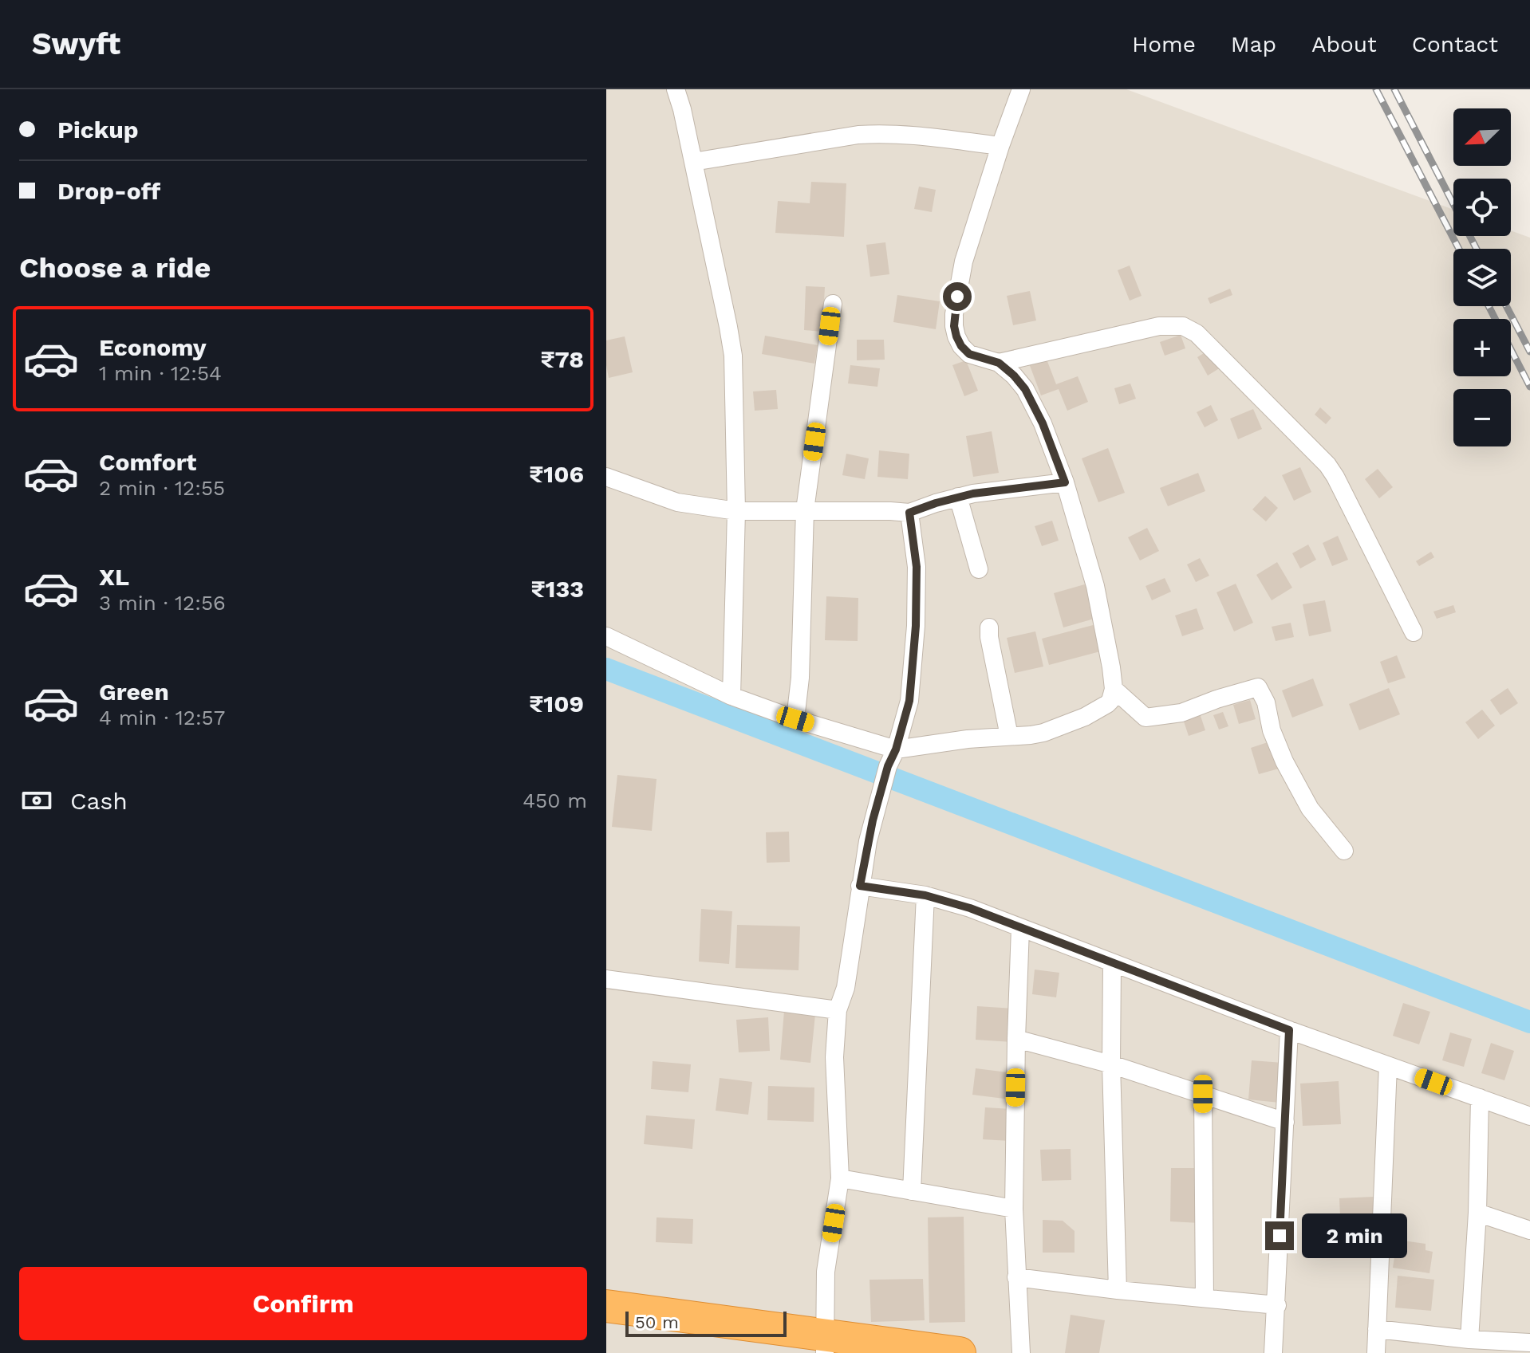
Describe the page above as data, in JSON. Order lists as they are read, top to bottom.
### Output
{
  "scale_bar": "50 m",
  "north": "bottom left",
  "page": {
    "header": "Swyft",
    "nav": [
      "Home",
      "Map",
      "About",
      "Contact"
    ],
    "banner": ["Pickup", "Drop-off"],
    "map_buttons": ["+", "−"],
    "heading": "Choose a ride",
    "list": [
      {
        "name": "Economy",
        "note": "1 min · 12:54",
        "value": "₹78"
      },
      {
        "name": "Comfort",
        "note": "2 min · 12:55",
        "value": "₹106"
      },
      {
        "name": "XL",
        "note": "3 min · 12:56",
        "value": "₹133"
      },
      {
        "name": "Green",
        "note": "4 min · 12:57",
        "value": "₹109"
      }
    ],
    "pay": ["Cash", "450 m"],
    "bubble": "2 min",
    "buttons": "Confirm",
    "scale": "50 m"
  }
}
